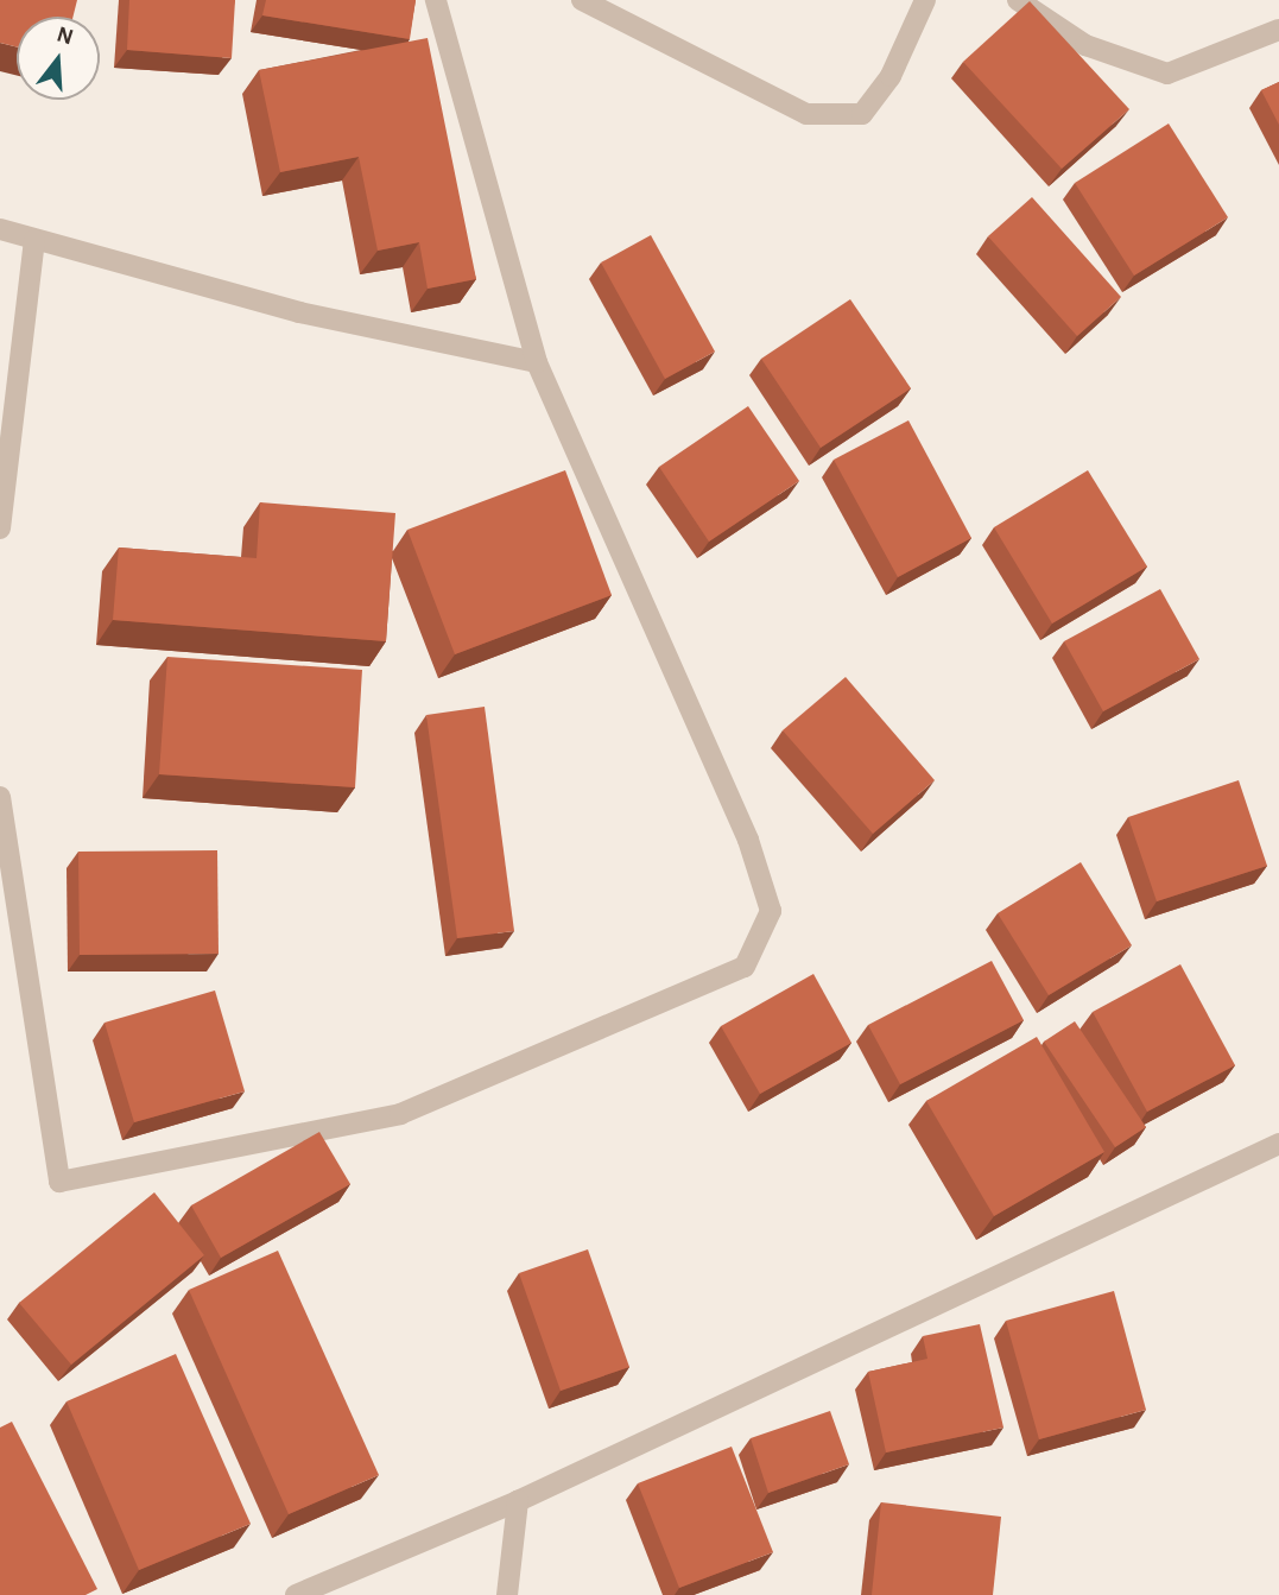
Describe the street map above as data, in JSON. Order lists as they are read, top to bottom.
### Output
{
  "north": "top"
}
